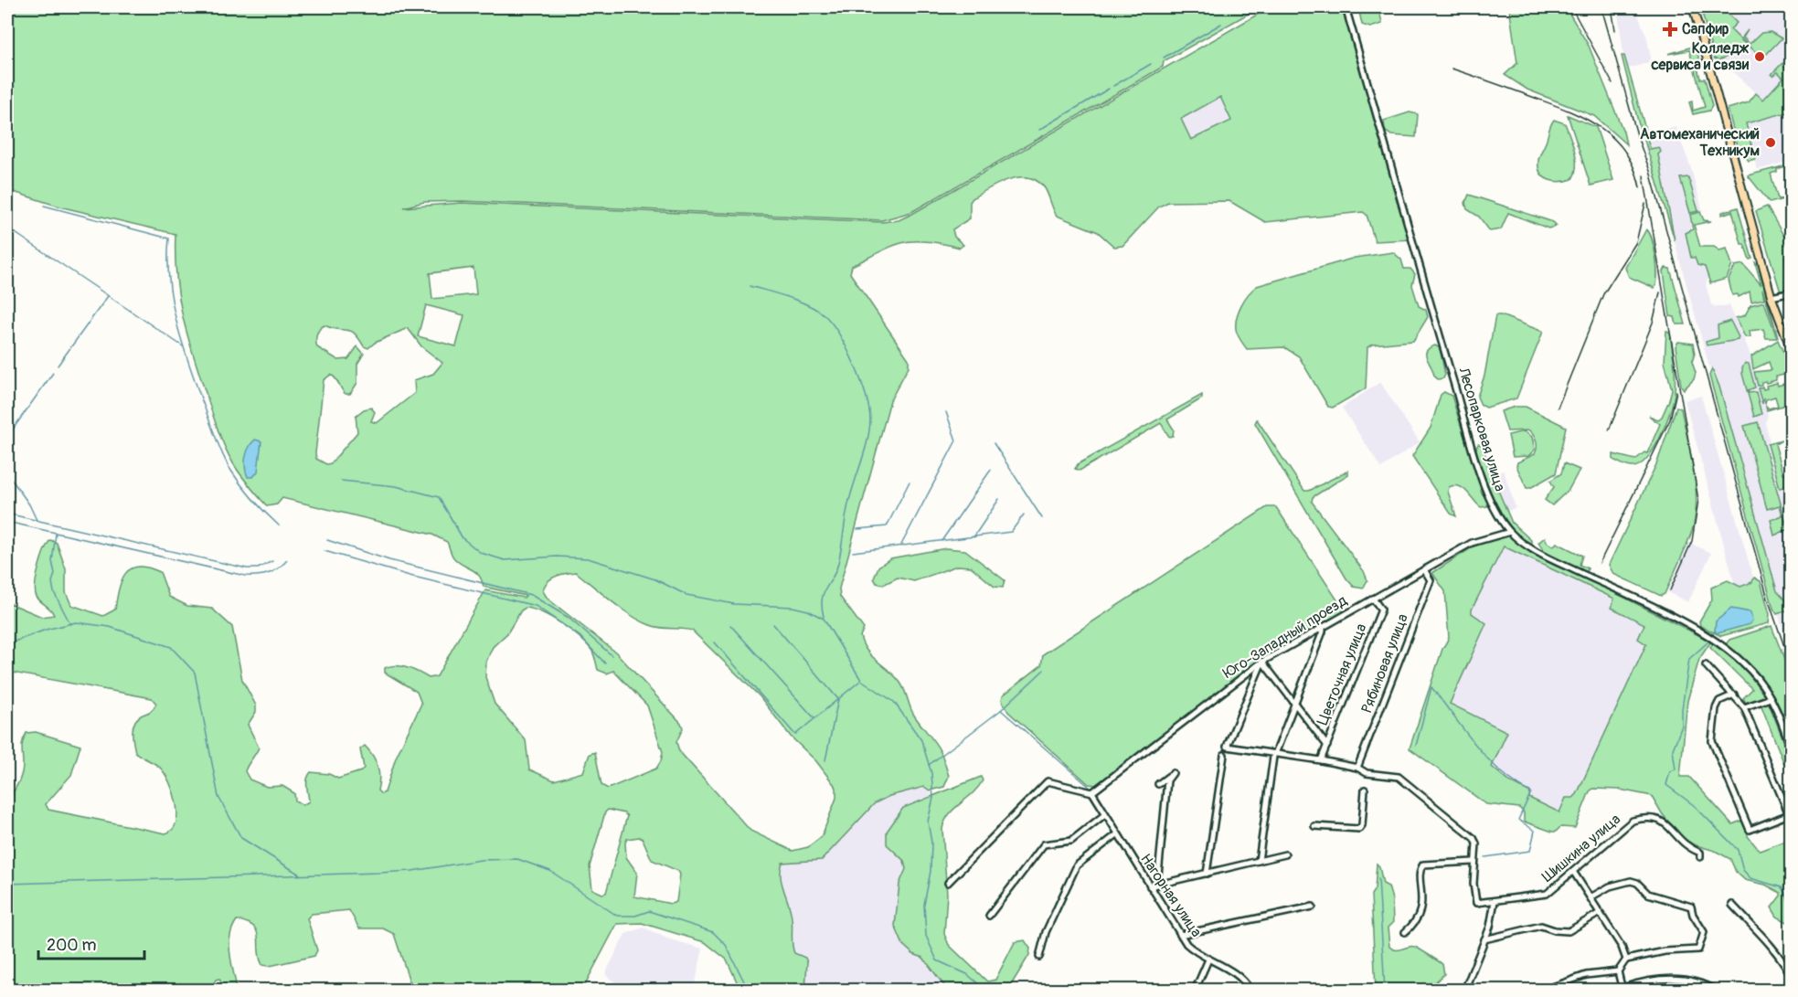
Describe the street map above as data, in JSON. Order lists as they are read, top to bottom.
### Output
{
  "streets": {
    "street": [
      "Лесопарковая улица",
      "Юго-Западный проезд",
      "Рябиновая улица",
      "Цветочная улица",
      "Шишкина улица",
      "Нагорная улица"
    ]
  },
  "crossings": [
    ["Лесопарковая улица", "Юго-Западный проезд"],
    ["Юго-Западный проезд", "Рябиновая улица"],
    ["Юго-Западный проезд", "Цветочная улица"],
    ["Юго-Западный проезд", "Нагорная улица"],
    ["Рябиновая улица", "Шишкина улица"]
  ],
  "places": {
    "health": ["Сапфир"],
    "other": ["Колледж сервиса и связи", "Автомеханический Техникум"]
  },
  "scale_bar": "200 m"
}
